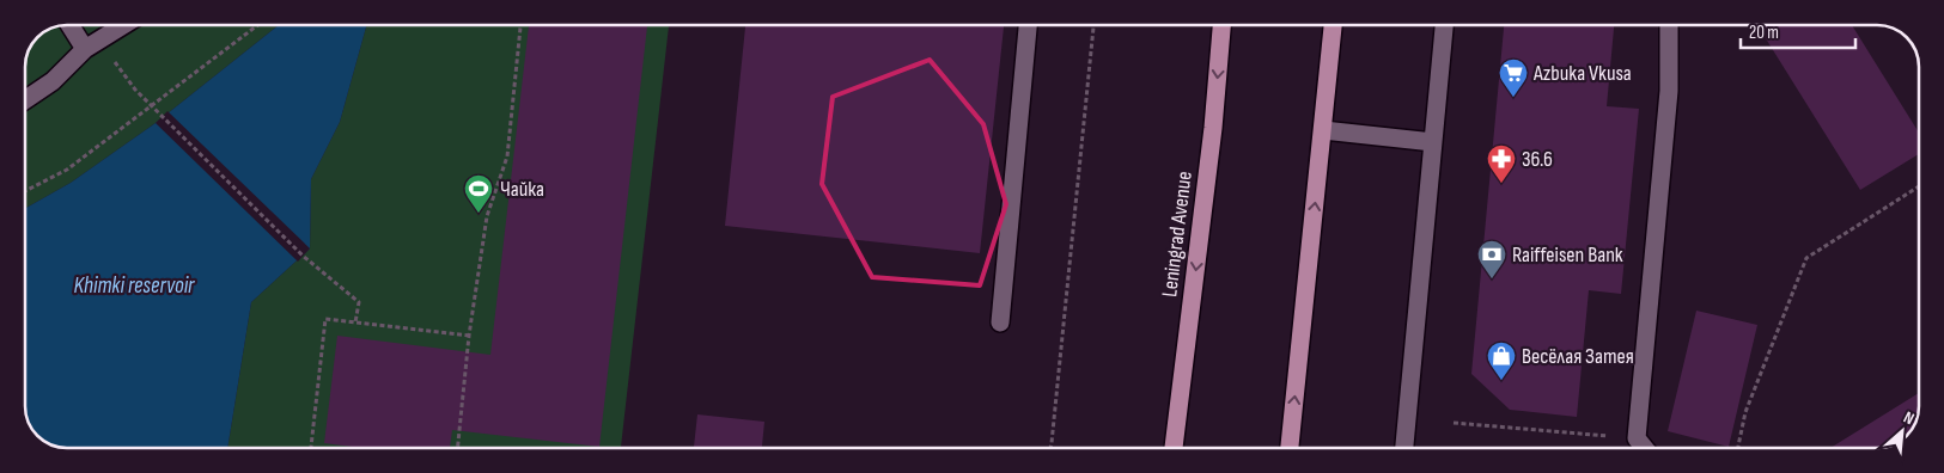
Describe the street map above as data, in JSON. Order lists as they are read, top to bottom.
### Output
{
  "streets": {
    "main road": ["Leningrad Avenue"]
  },
  "water": ["Khimki reservoir"],
  "places": {
    "supermarket": ["Azbuka Vkusa"],
    "pharmacy": ["36.6"],
    "sports": ["Чайка"],
    "bank": ["Raiffeisen Bank"],
    "shop": ["Весёлая Затея"]
  },
  "scale_bar": "20 m",
  "north": "top right"
}
